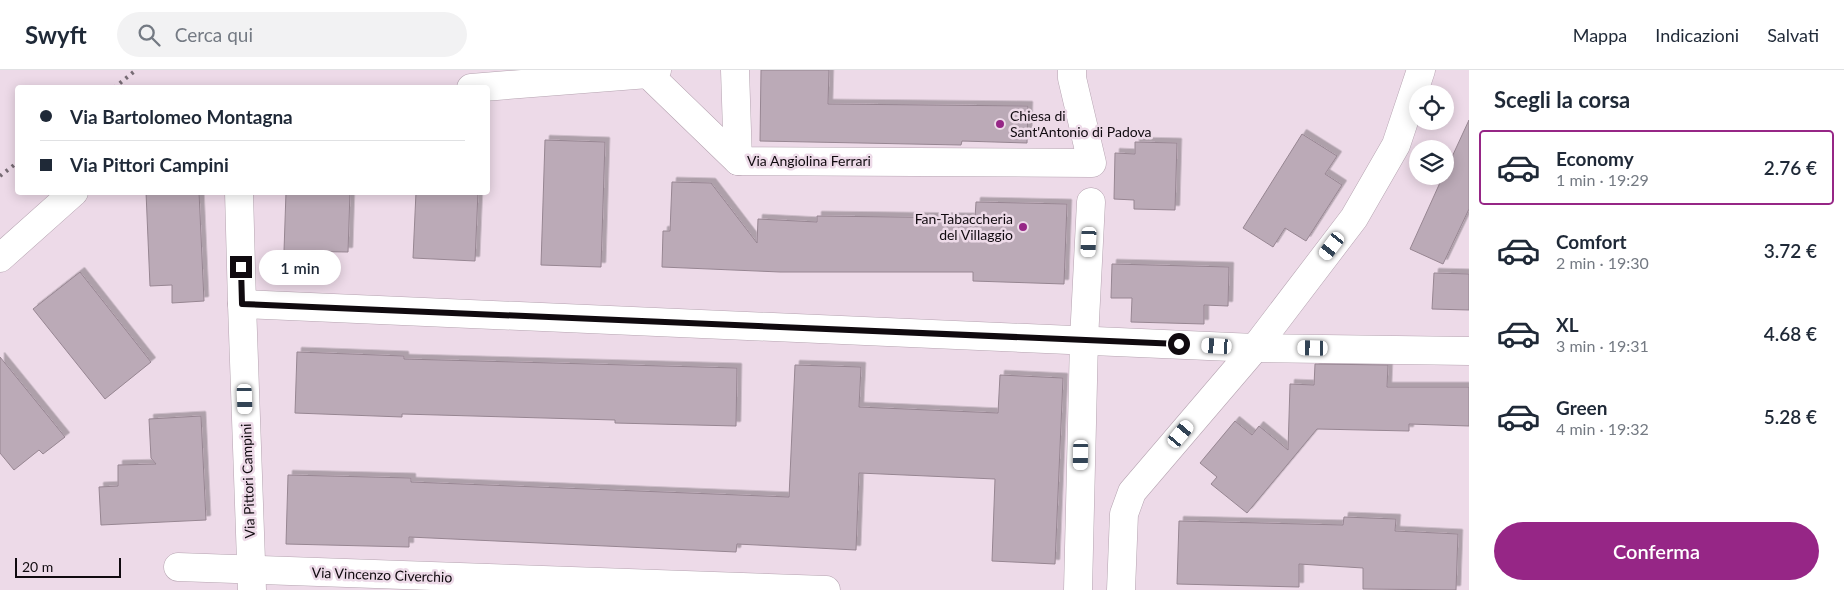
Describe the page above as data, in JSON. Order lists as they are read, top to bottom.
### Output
{
  "streets": {
    "street": ["Via Angiolina Ferrari", "Via Pittori Campini", "Via Vincenzo Civerchio"]
  },
  "crossings": [
    ["Via Pittori Campini", "Via Vincenzo Civerchio"]
  ],
  "places": ["Chiesa di Sant'Antonio di Padova", "Fan-Tabaccheria del Villaggio"],
  "scale_bar": "20 m",
  "page": {
    "header": "Swyft",
    "search": "Cerca qui",
    "nav": ["Mappa", "Indicazioni", "Salvati"],
    "heading": "Scegli la corsa",
    "banner": ["Via Bartolomeo Montagna", "Via Pittori Campini"],
    "list": [
      {
        "name": "Economy",
        "note": "1 min · 19:29",
        "value": "2.76 €"
      },
      {
        "name": "Comfort",
        "note": "2 min · 19:30",
        "value": "3.72 €"
      },
      {
        "name": "XL",
        "note": "3 min · 19:31",
        "value": "4.68 €"
      },
      {
        "name": "Green",
        "note": "4 min · 19:32",
        "value": "5.28 €"
      }
    ],
    "bubble": "1 min",
    "buttons": "Conferma",
    "scale": "20 m"
  }
}
